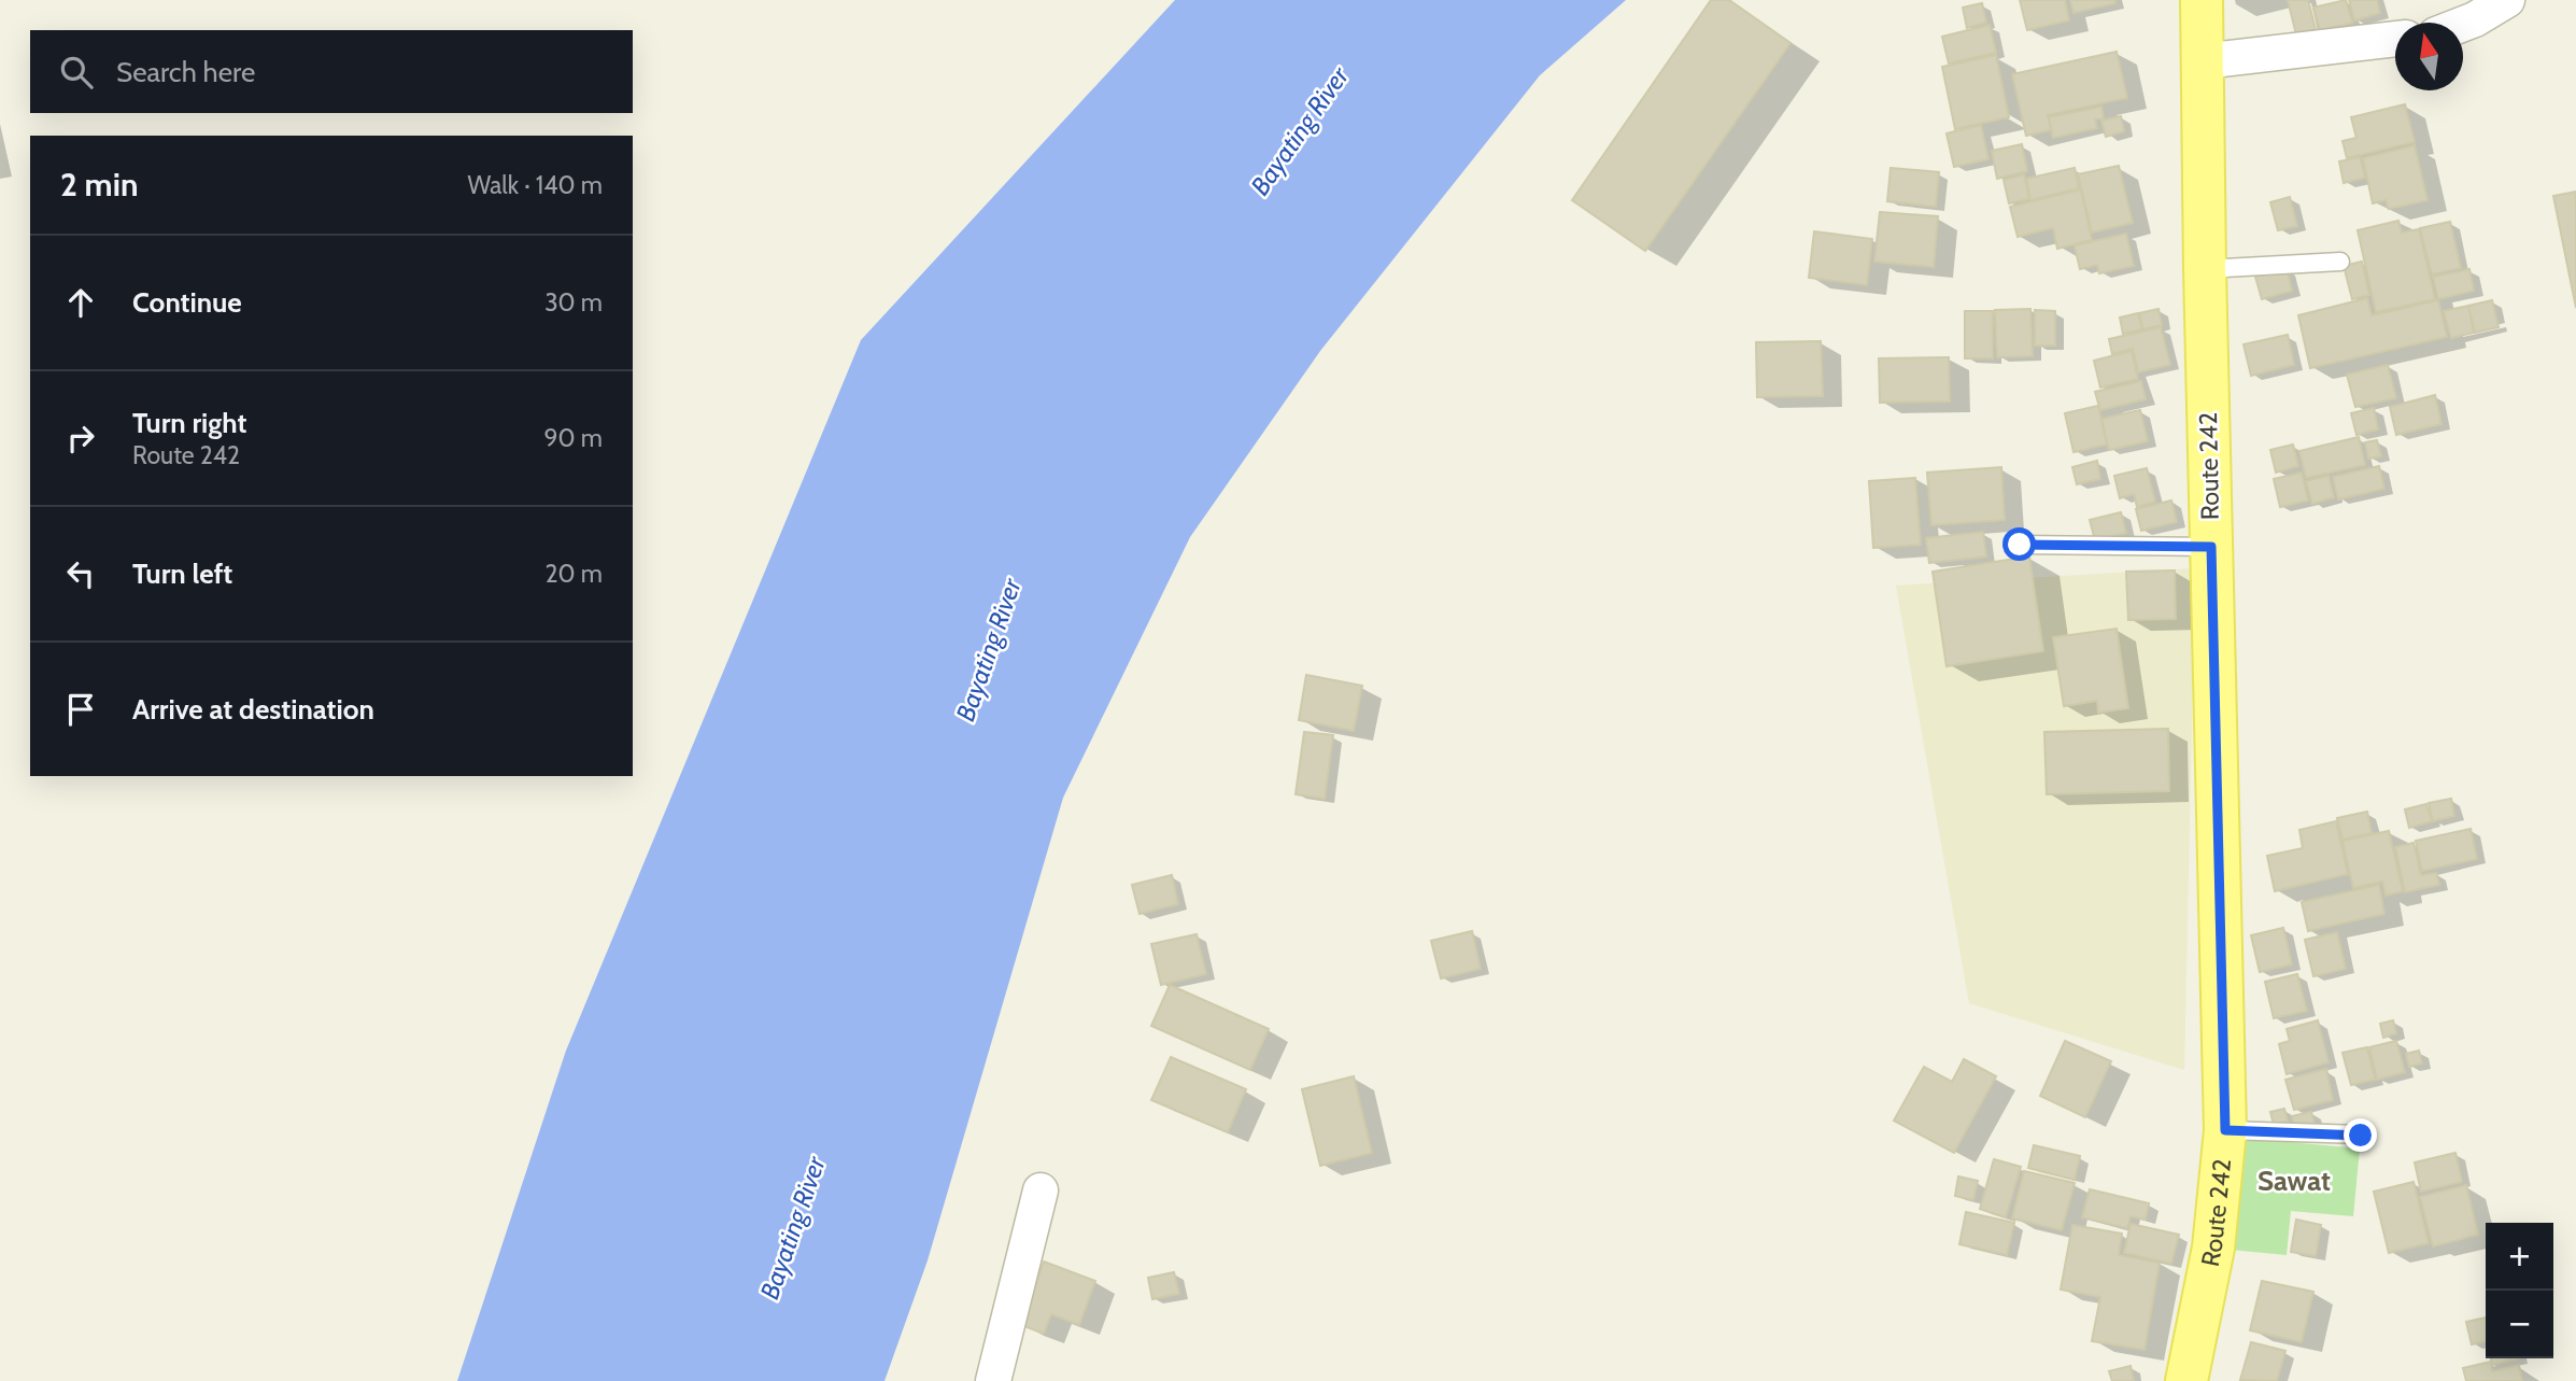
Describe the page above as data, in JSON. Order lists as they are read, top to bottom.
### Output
{
  "streets": {
    "main road": ["Route 242"]
  },
  "districts": ["Sawat"],
  "water": ["Bayating River"],
  "north": "top",
  "page": {
    "search": "Search here",
    "heading": ["2 min", "Walk · 140 m"],
    "list": [
      ["Continue", "30 m"],
      ["Turn right", "Route 242", "90 m"],
      ["Turn left", "20 m"],
      "Arrive at destination"
    ],
    "map_buttons": ["+", "−"]
  }
}
